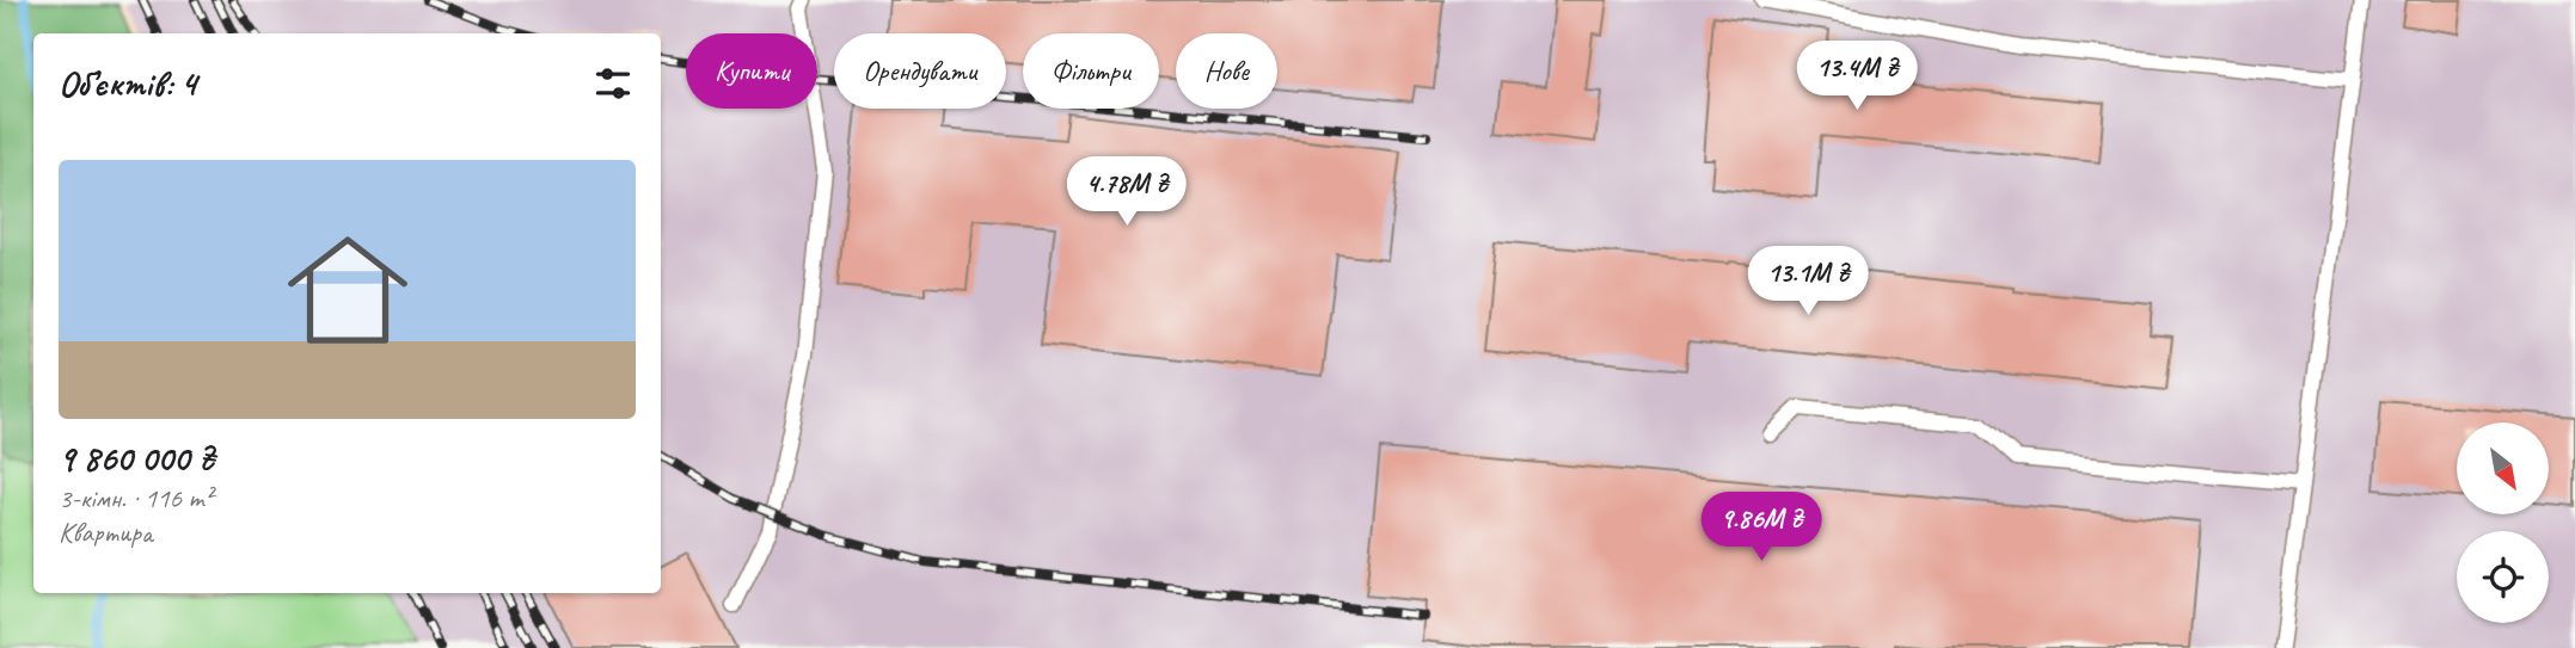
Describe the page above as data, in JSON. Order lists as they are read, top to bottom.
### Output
{
  "north": "bottom right",
  "page": {
    "chip": [
      "Купити",
      "Орендувати",
      "Фільтри",
      "Нове"
    ],
    "heading": "Об’єктів: 4",
    "price": [
      "13.4M ₴",
      "4.78M ₴",
      "13.1M ₴",
      "9.86M ₴"
    ],
    "list": [
      {
        "name": "9 860 000 ₴",
        "note": "3-кімн. · 116 m² · Квартира"
      }
    ]
  }
}
